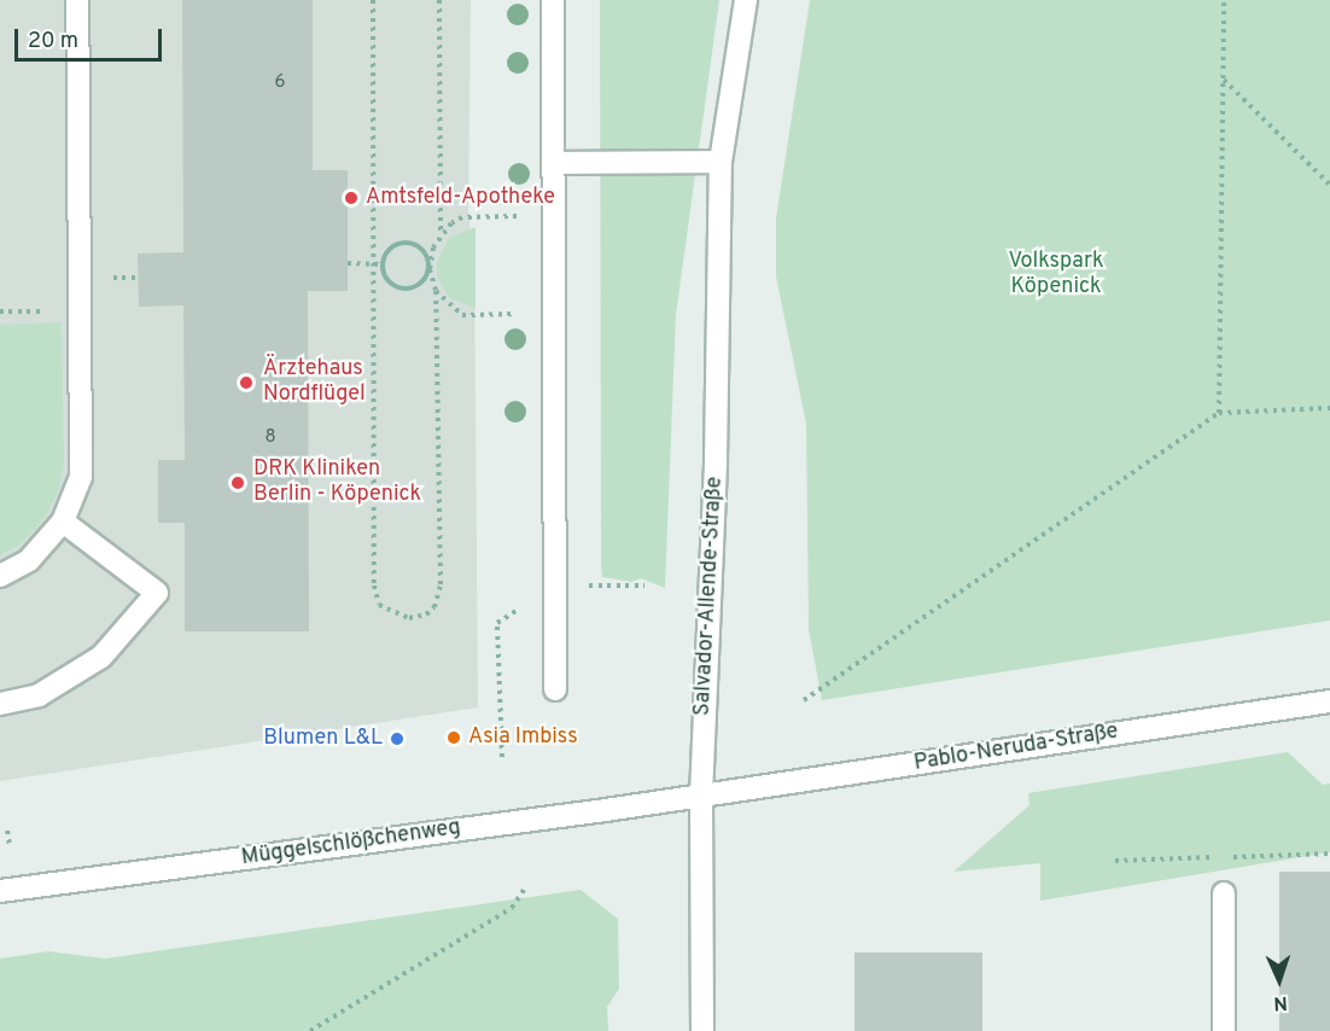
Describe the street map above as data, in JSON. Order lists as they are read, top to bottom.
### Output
{
  "streets": {
    "street": ["Salvador-Allende-Straße", "Pablo-Neruda-Straße", "Müggelschlößchenweg"]
  },
  "crossings": [
    ["Salvador-Allende-Straße", "Pablo-Neruda-Straße"],
    ["Salvador-Allende-Straße", "Müggelschlößchenweg"],
    ["Pablo-Neruda-Straße", "Müggelschlößchenweg"]
  ],
  "parks": ["Volkspark Köpenick"],
  "places": [
    "Amtsfeld-Apotheke",
    "Ärztehaus Nordflügel",
    "DRK Kliniken Berlin - Köpenick",
    "Asia Imbiss",
    "Blumen L&L"
  ],
  "house_numbers": ["6", "8"],
  "scale_bar": "20 m",
  "north": "bottom"
}
